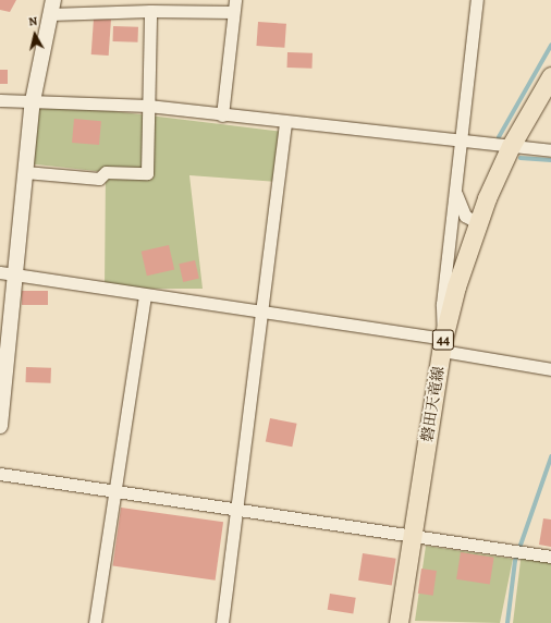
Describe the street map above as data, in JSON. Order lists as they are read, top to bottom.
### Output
{
  "streets": {
    "main road": ["44", "磐田天竜線"]
  },
  "north": "top"
}
